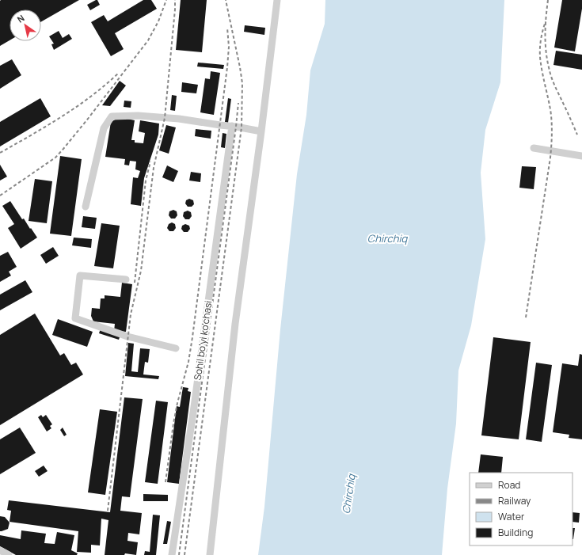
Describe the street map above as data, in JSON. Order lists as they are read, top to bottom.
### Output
{
  "streets": {
    "street": ["Sohil bo'yi ko'chasi"]
  },
  "water": ["Chirchiq"],
  "legend": [
    "Road",
    "Railway",
    "Water",
    "Building"
  ],
  "north": "top left"
}
